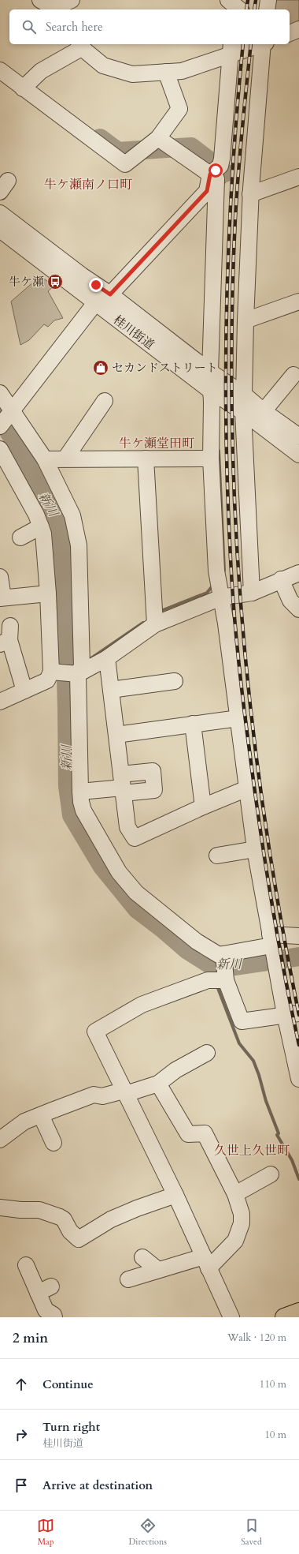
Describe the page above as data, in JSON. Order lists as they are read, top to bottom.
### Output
{
  "streets": {
    "street": ["桂川街道"]
  },
  "districts": ["牛ケ瀬南ノ口町", "牛ケ瀬堂田町", "久世上久世町"],
  "water": ["新川"],
  "places": {
    "bus stop": ["牛ケ瀬"],
    "shop": ["セカンドストリート"]
  },
  "page": {
    "search": "Search here",
    "heading": ["2 min", "Walk · 120 m"],
    "list": [
      ["Continue", "110 m"],
      ["Turn right", "桂川街道", "10 m"],
      "Arrive at destination"
    ],
    "nav": ["Map", "Directions", "Saved"]
  }
}
